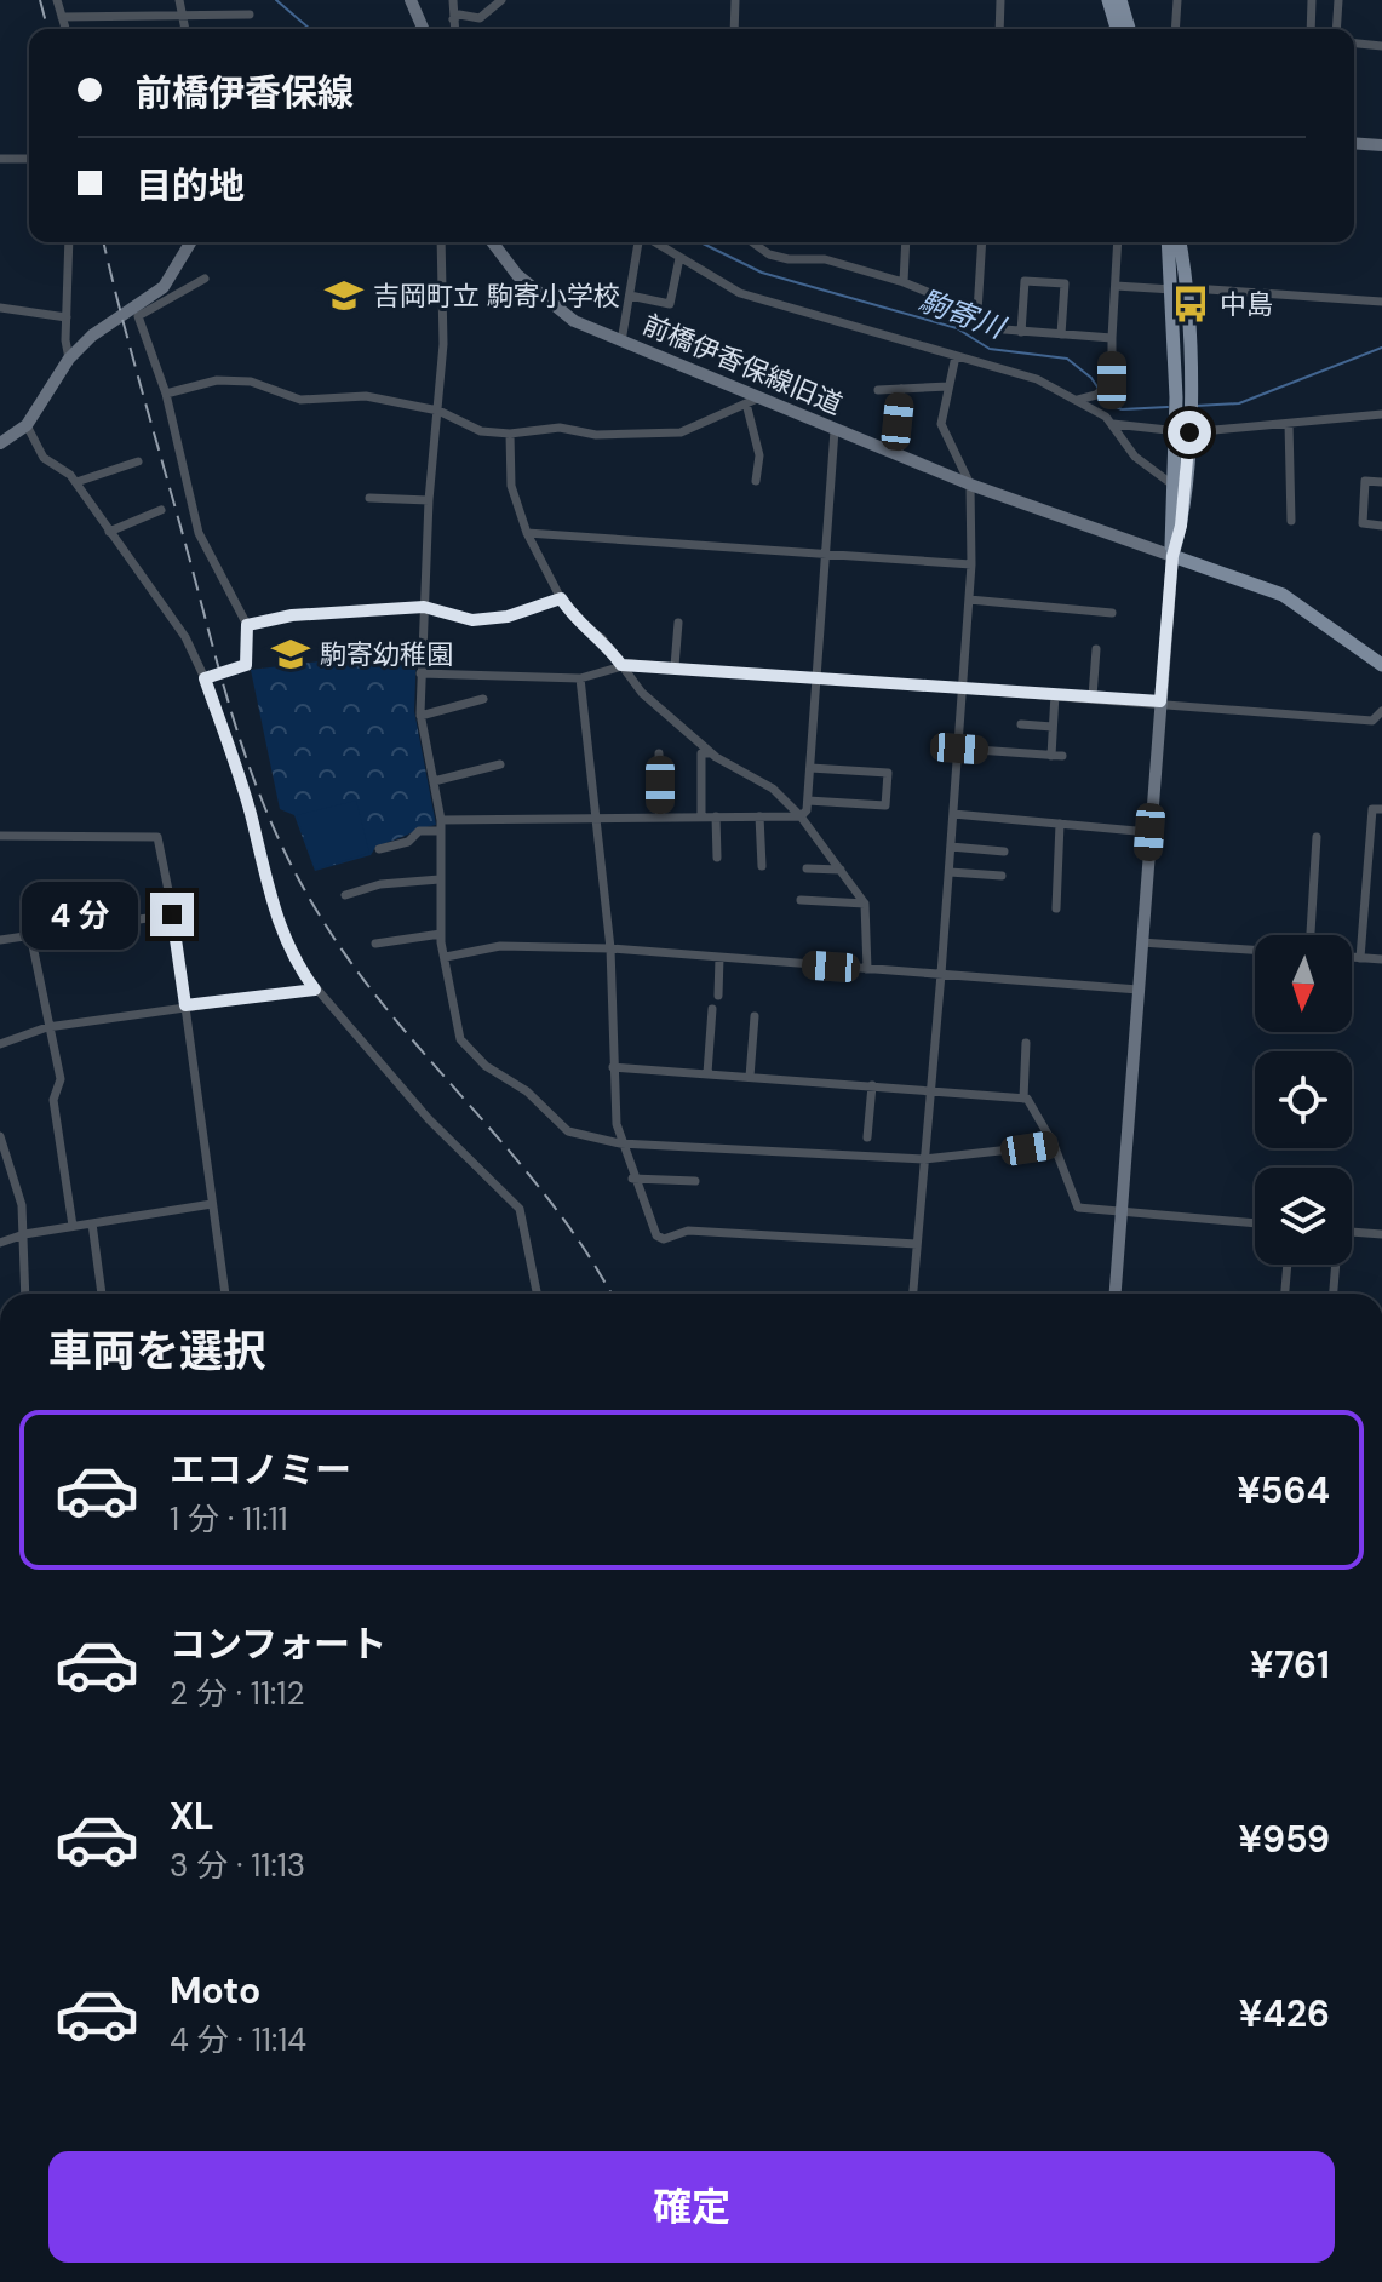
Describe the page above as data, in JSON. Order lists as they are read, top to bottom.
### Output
{
  "streets": {
    "street": ["前橋伊香保線旧道"]
  },
  "water": ["駒寄川"],
  "places": {
    "school or university": ["吉岡町立 駒寄小学校", "駒寄幼稚園"],
    "bus stop": ["中島"]
  },
  "north": "bottom",
  "page": {
    "banner": ["前橋伊香保線", "目的地"],
    "bubble": "4 分",
    "heading": "車両を選択",
    "list": [
      {
        "name": "エコノミー",
        "note": "1 分 · 11:11",
        "value": "¥564"
      },
      {
        "name": "コンフォート",
        "note": "2 分 · 11:12",
        "value": "¥761"
      },
      {
        "name": "XL",
        "note": "3 分 · 11:13",
        "value": "¥959"
      },
      {
        "name": "Moto",
        "note": "4 分 · 11:14",
        "value": "¥426"
      }
    ],
    "buttons": "確定"
  }
}
